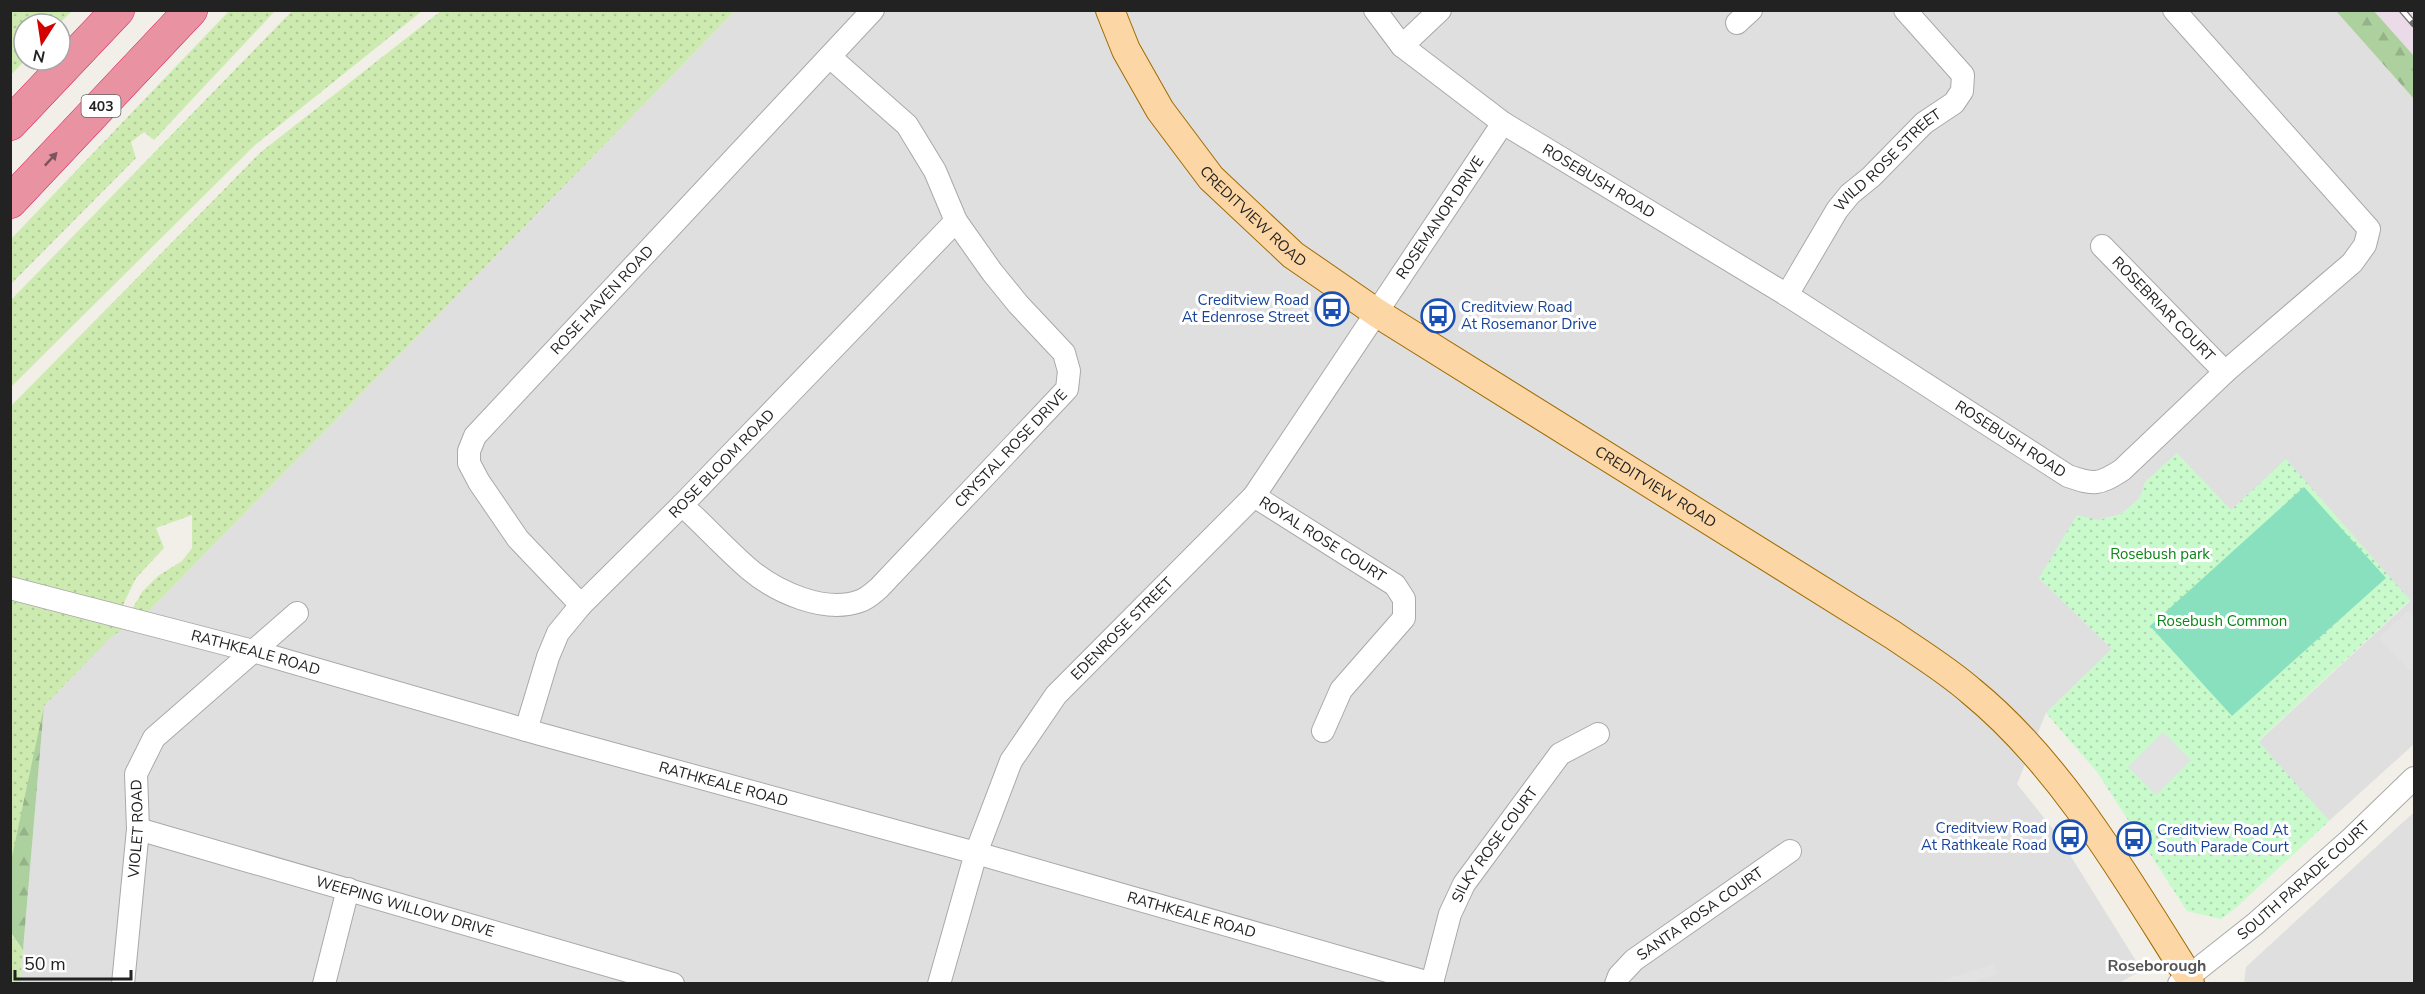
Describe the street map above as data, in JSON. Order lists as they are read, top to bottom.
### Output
{
  "streets": {
    "highway": ["403"],
    "main road": ["CREDITVIEW ROAD"],
    "street": [
      "WILD ROSE STREET",
      "ROSEBUSH ROAD",
      "ROSEMANOR DRIVE",
      "ROSE HAVEN ROAD",
      "ROSEBRIAR COURT",
      "CRYSTAL ROSE DRIVE",
      "ROSE BLOOM ROAD",
      "ROYAL ROSE COURT",
      "EDENROSE STREET",
      "RATHKEALE ROAD",
      "VIOLET ROAD",
      "SILKY ROSE COURT",
      "SOUTH PARADE COURT",
      "WEEPING WILLOW DRIVE",
      "SANTA ROSA COURT"
    ]
  },
  "crossings": [
    ["WILD ROSE STREET", "ROSEBUSH ROAD"],
    ["ROSEBUSH ROAD", "ROSEMANOR DRIVE"],
    ["ROSEBUSH ROAD", "ROSEBRIAR COURT"],
    ["CREDITVIEW ROAD", "ROSEMANOR DRIVE"],
    ["CREDITVIEW ROAD", "EDENROSE STREET"],
    ["CREDITVIEW ROAD", "SOUTH PARADE COURT"],
    ["ROSEMANOR DRIVE", "EDENROSE STREET"],
    ["ROSE HAVEN ROAD", "CRYSTAL ROSE DRIVE"],
    ["ROSE HAVEN ROAD", "ROSE BLOOM ROAD"],
    ["CRYSTAL ROSE DRIVE", "ROSE BLOOM ROAD"],
    ["ROSE BLOOM ROAD", "RATHKEALE ROAD"],
    ["ROYAL ROSE COURT", "EDENROSE STREET"],
    ["EDENROSE STREET", "RATHKEALE ROAD"],
    ["RATHKEALE ROAD", "VIOLET ROAD"],
    ["RATHKEALE ROAD", "SILKY ROSE COURT"],
    ["VIOLET ROAD", "WEEPING WILLOW DRIVE"]
  ],
  "districts": ["Roseborough"],
  "parks": ["Rosebush park", "Rosebush Common"],
  "places": {
    "bus stop": [
      "Creditview Road At Edenrose Street",
      "Creditview Road At Rosemanor Drive",
      "Creditview Road At Rathkeale Road",
      "Creditview Road At South Parade Court"
    ]
  },
  "scale_bar": "50 m",
  "north": "bottom"
}
